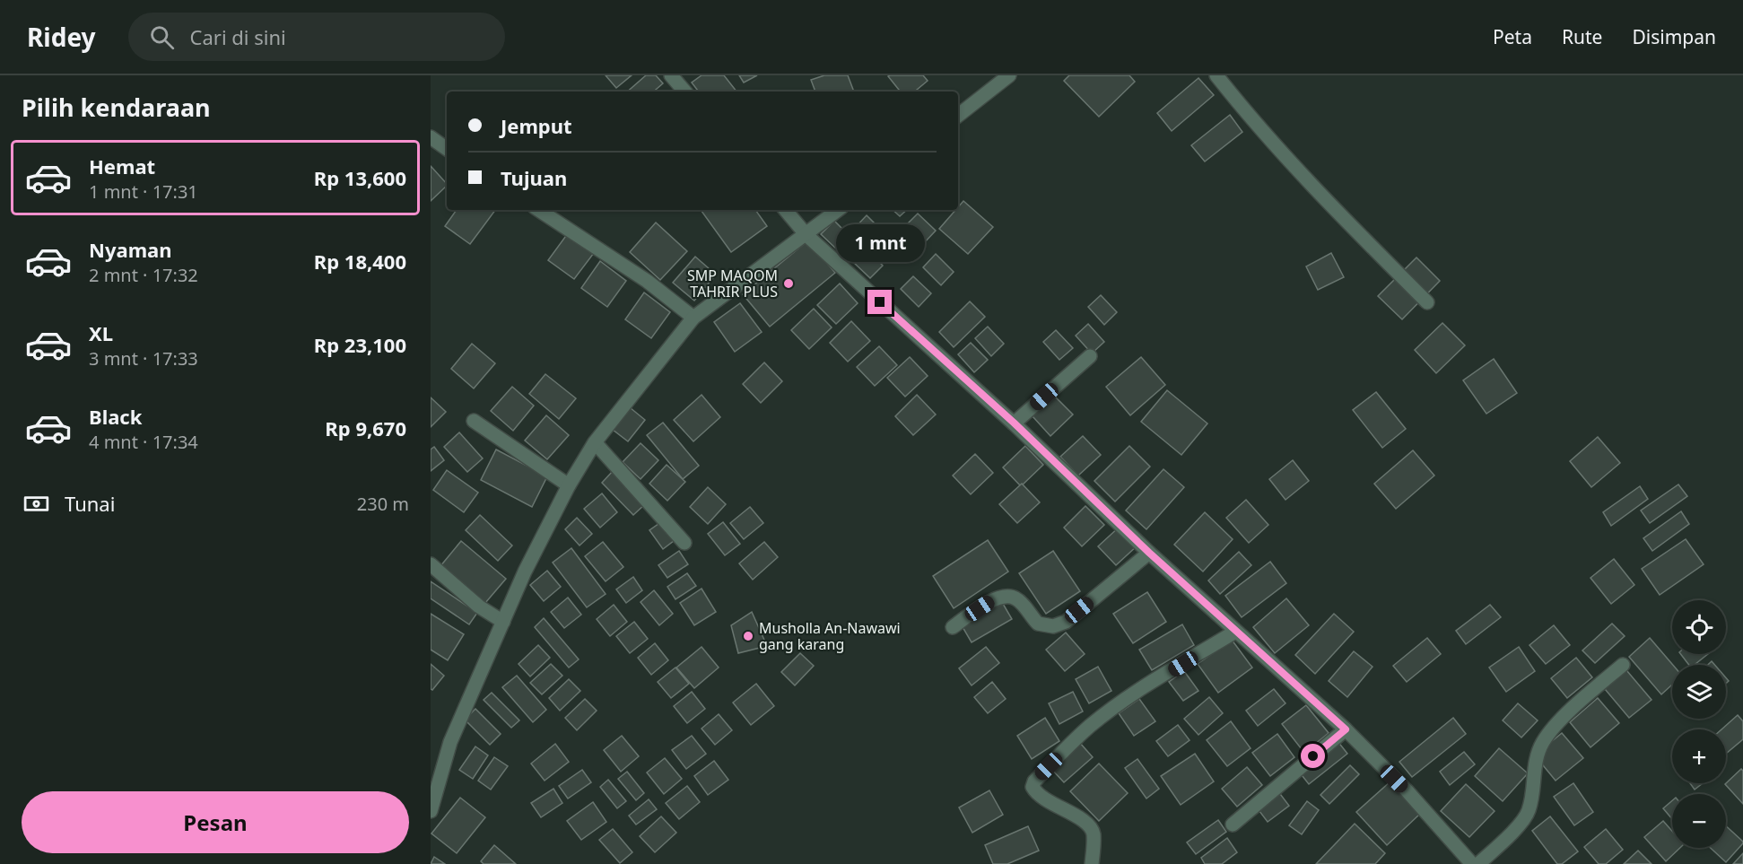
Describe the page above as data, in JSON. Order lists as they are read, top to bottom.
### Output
{
  "places": ["SMP MAQOM TAHRIR PLUS", "Musholla An-Nawawi gang karang"],
  "page": {
    "header": "Ridey",
    "search": "Cari di sini",
    "nav": ["Peta", "Rute", "Disimpan"],
    "heading": "Pilih kendaraan",
    "banner": ["Jemput", "Tujuan"],
    "list": [
      {
        "name": "Hemat",
        "note": "1 mnt · 17:31",
        "value": "Rp 13,600"
      },
      {
        "name": "Nyaman",
        "note": "2 mnt · 17:32",
        "value": "Rp 18,400"
      },
      {
        "name": "XL",
        "note": "3 mnt · 17:33",
        "value": "Rp 23,100"
      },
      {
        "name": "Black",
        "note": "4 mnt · 17:34",
        "value": "Rp 9,670"
      }
    ],
    "bubble": "1 mnt",
    "pay": ["Tunai", "230 m"],
    "map_buttons": ["+", "−"],
    "buttons": "Pesan"
  }
}
